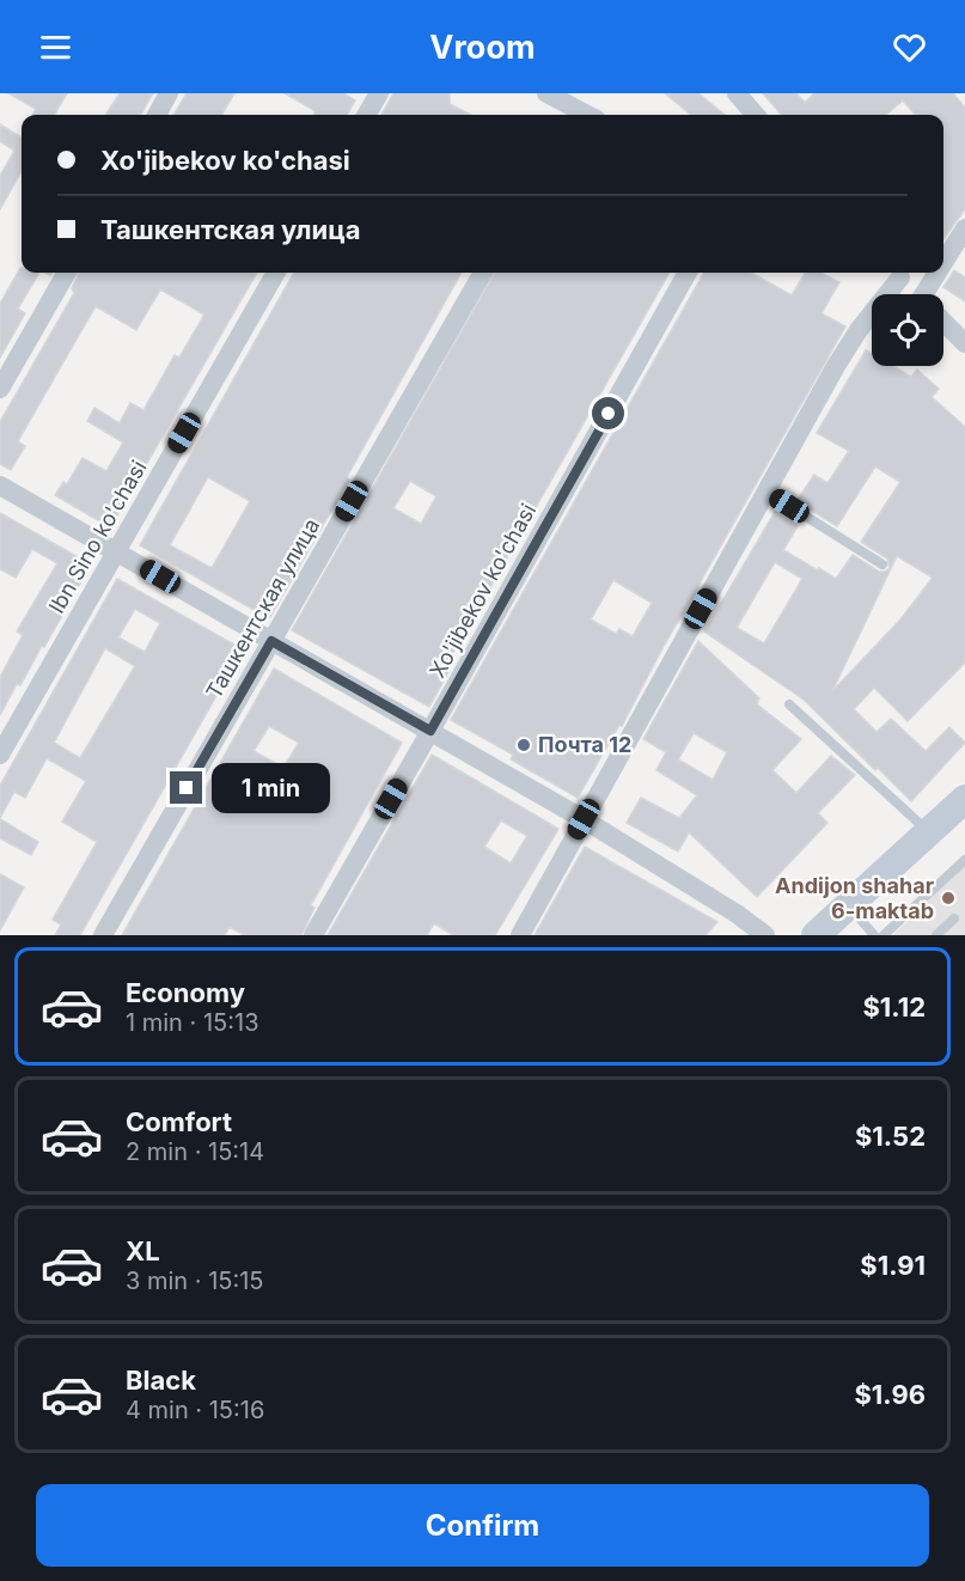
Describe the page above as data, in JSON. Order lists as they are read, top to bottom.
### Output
{
  "streets": {
    "street": ["Ibn Sino ko'chasi", "Xo'jibekov ko'chasi", "Ташкентская улица"]
  },
  "places": ["Почта 12", "Andijon shahar 6-maktab"],
  "page": {
    "header": "Vroom",
    "banner": ["Xo'jibekov ko'chasi", "Ташкентская улица"],
    "bubble": "1 min",
    "list": [
      {
        "name": "Economy",
        "note": "1 min · 15:13",
        "value": "$1.12"
      },
      {
        "name": "Comfort",
        "note": "2 min · 15:14",
        "value": "$1.52"
      },
      {
        "name": "XL",
        "note": "3 min · 15:15",
        "value": "$1.91"
      },
      {
        "name": "Black",
        "note": "4 min · 15:16",
        "value": "$1.96"
      }
    ],
    "buttons": "Confirm"
  }
}
